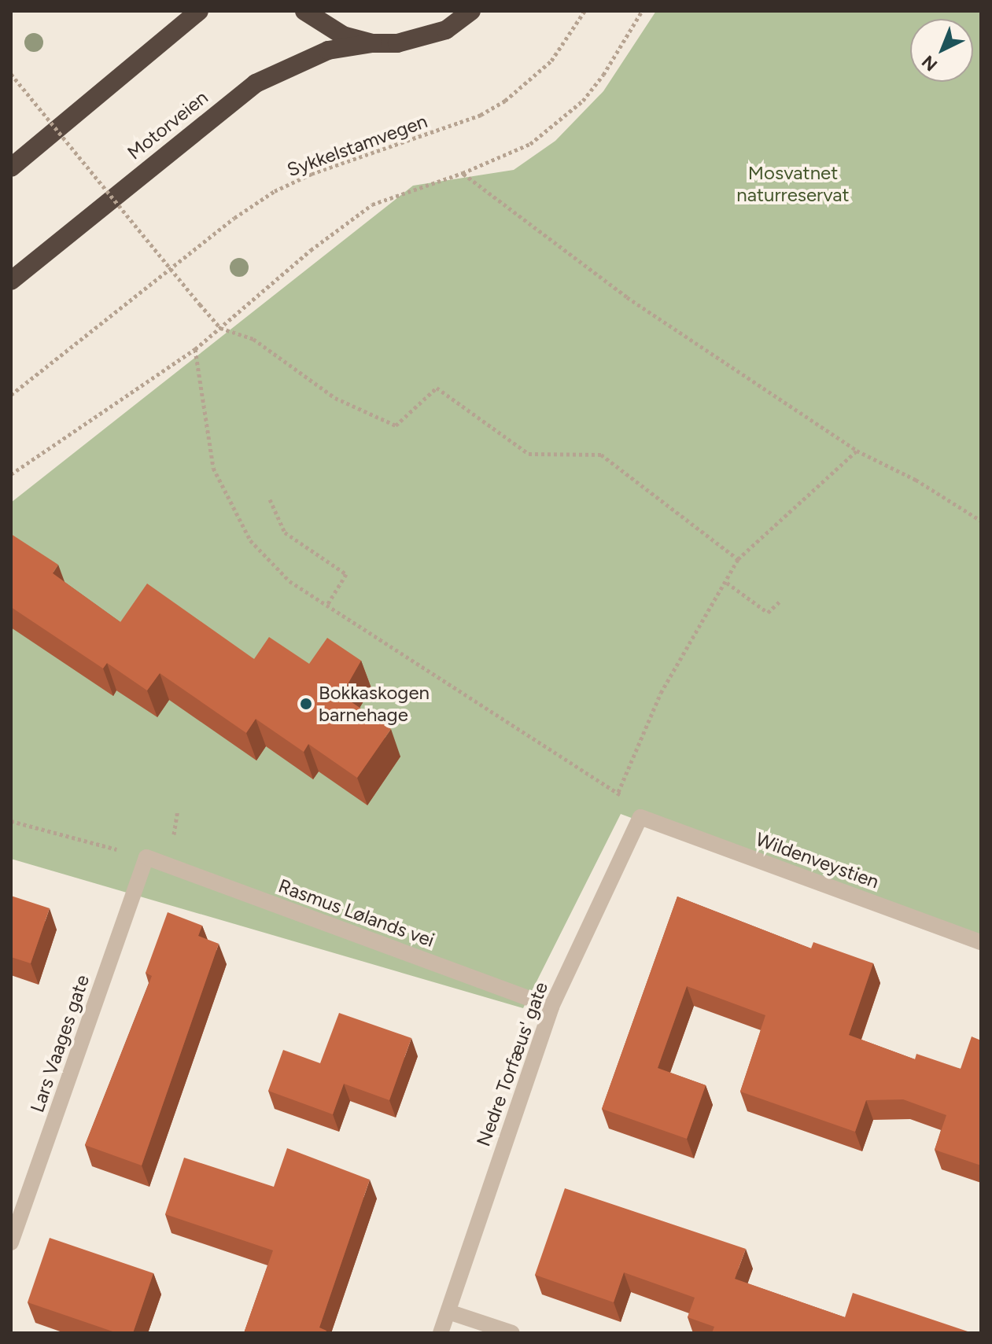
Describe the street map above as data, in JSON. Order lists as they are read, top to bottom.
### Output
{
  "streets": {
    "highway": ["Motorveien"],
    "street": [
      "Wildenveystien",
      "Rasmus Lølands vei",
      "Lars Vaages gate",
      "Nedre Torfæus' gate"
    ],
    "path": ["Sykkelstamvegen"]
  },
  "crossings": [
    ["Wildenveystien", "Nedre Torfæus' gate"],
    ["Rasmus Lølands vei", "Lars Vaages gate"],
    ["Rasmus Lølands vei", "Nedre Torfæus' gate"]
  ],
  "parks": ["Mosvatnet naturreservat"],
  "places": ["Bokkaskogen barnehage"],
  "north": "bottom left"
}
